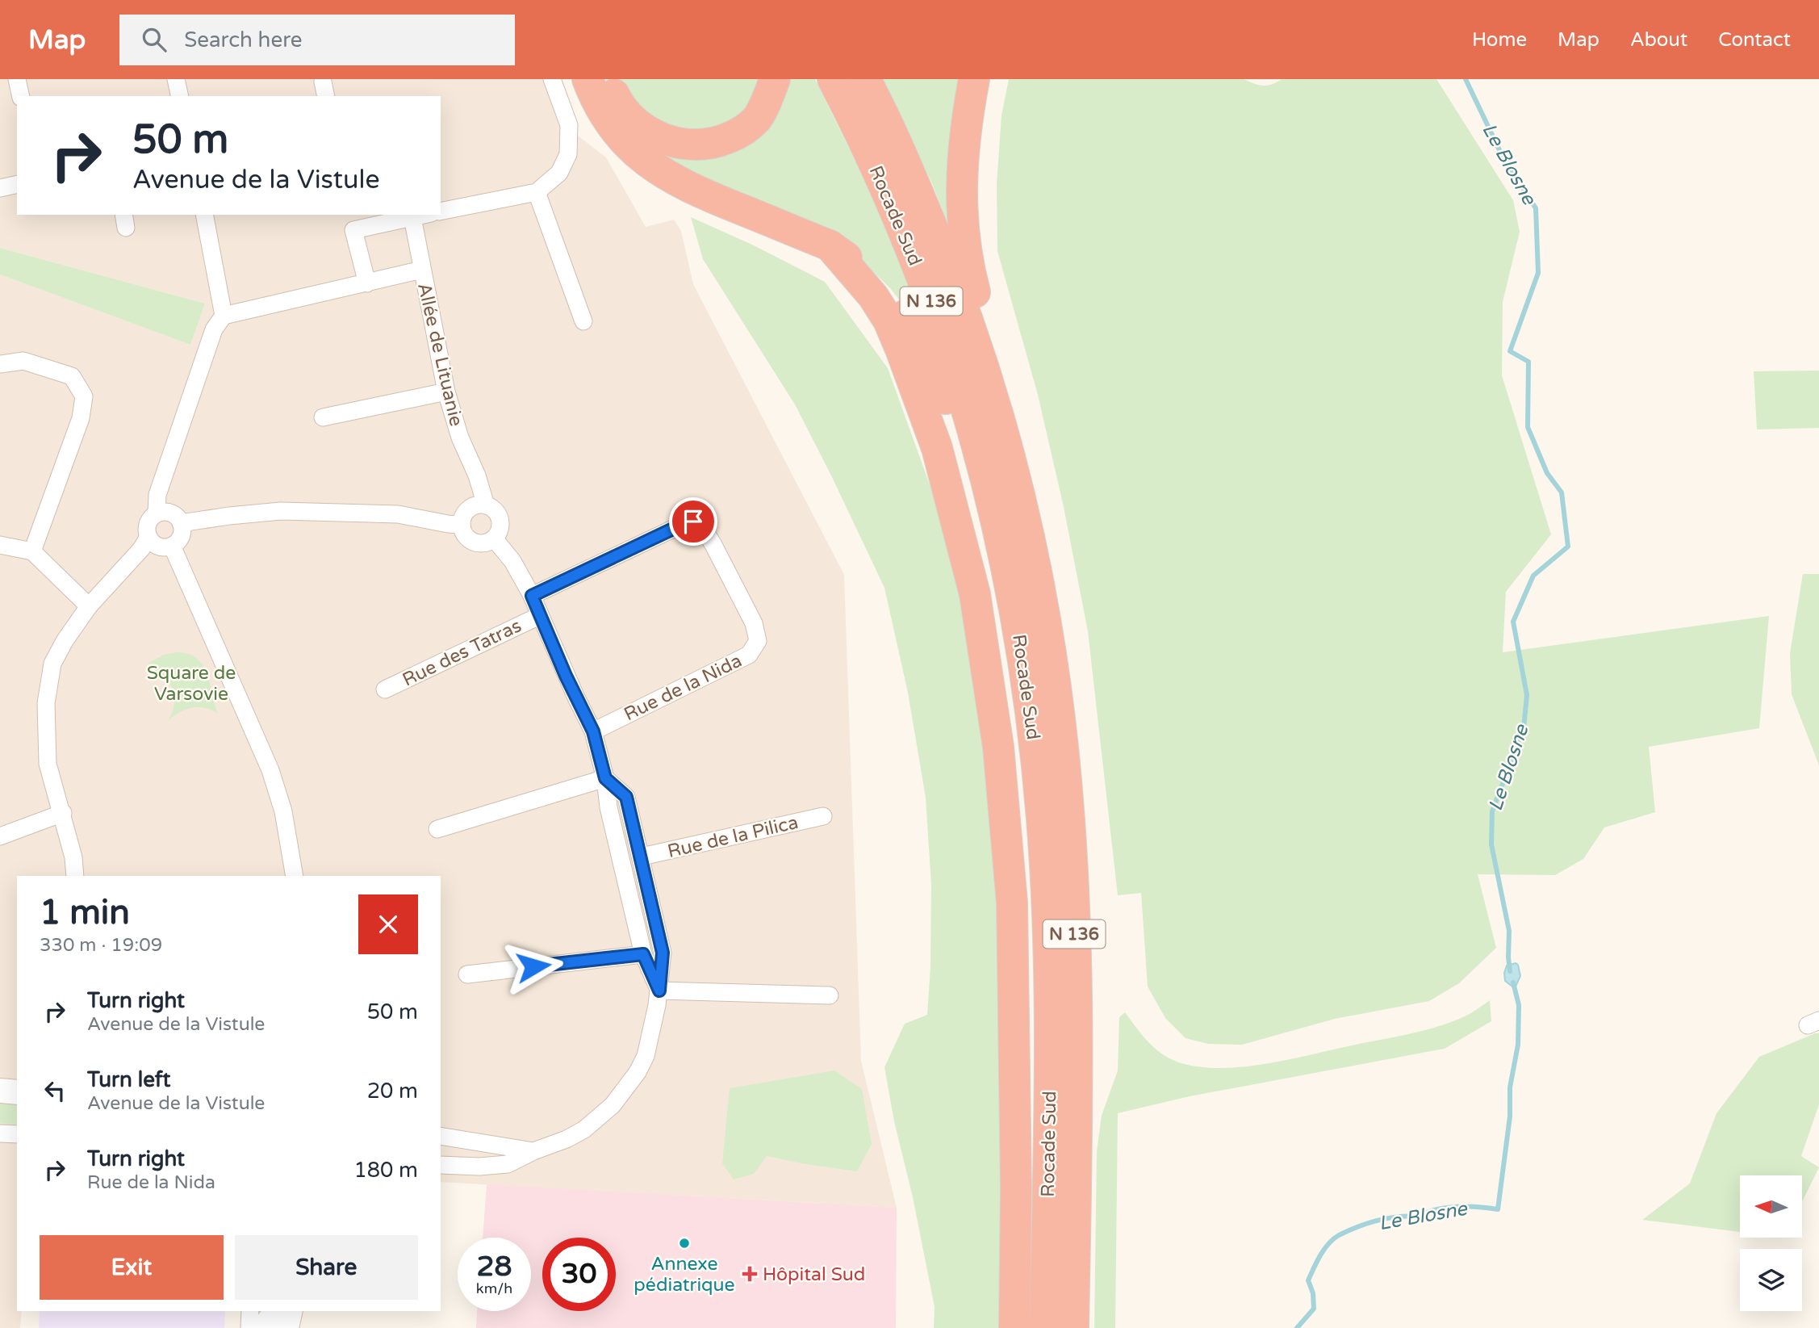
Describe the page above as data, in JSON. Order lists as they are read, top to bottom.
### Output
{
  "streets": {
    "highway": ["Rocade Sud", "N 136"],
    "street": [
      "Allée de Lituanie",
      "Rue des Tatras",
      "Rue de la Nida",
      "Rue de la Pilica"
    ]
  },
  "water": ["Le Blosne"],
  "parks": ["Square de Varsovie"],
  "places": {
    "other": ["Annexe pédiatrique"],
    "health": ["Hôpital Sud"]
  },
  "north": "left",
  "page": {
    "header": "Map",
    "search": "Search here",
    "nav": [
      "Home",
      "Map",
      "About",
      "Contact"
    ],
    "turn": ["50 m", "Avenue de la Vistule"],
    "heading": ["1 min", "330 m · 19:09"],
    "list": [
      {
        "name": "Turn right",
        "note": "Avenue de la Vistule",
        "value": "50 m"
      },
      {
        "name": "Turn left",
        "note": "Avenue de la Vistule",
        "value": "20 m"
      },
      {
        "name": "Turn right",
        "note": "Rue de la Nida",
        "value": "180 m"
      }
    ],
    "buttons": ["Exit", "Share"],
    "speed": "28 km/h",
    "limit": "30"
  }
}
